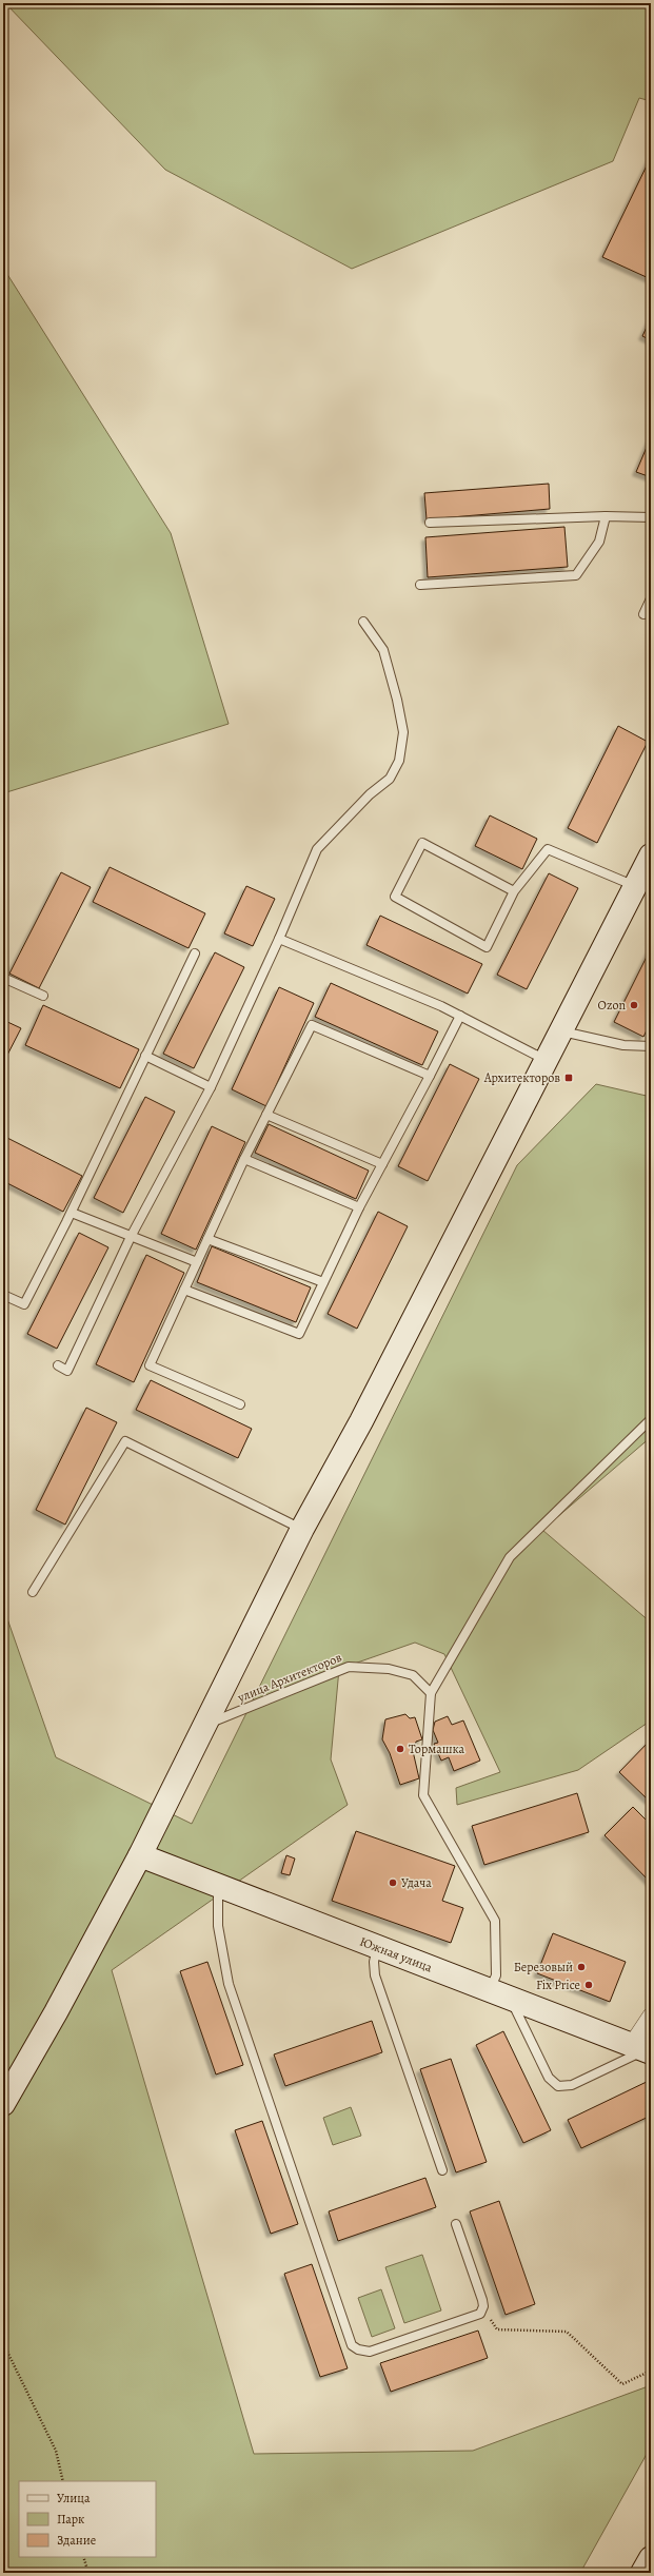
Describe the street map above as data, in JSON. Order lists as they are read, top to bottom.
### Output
{
  "streets": {
    "street": ["Южная улица"],
    "lane": ["улица Архитекторов"]
  },
  "places": {
    "other": [
      "Ozon",
      "Тормашка",
      "Удача",
      "Березовый",
      "Fix Price"
    ],
    "transit": ["Архитекторов"]
  },
  "legend": ["Улица", "Парк", "Здание"]
}
